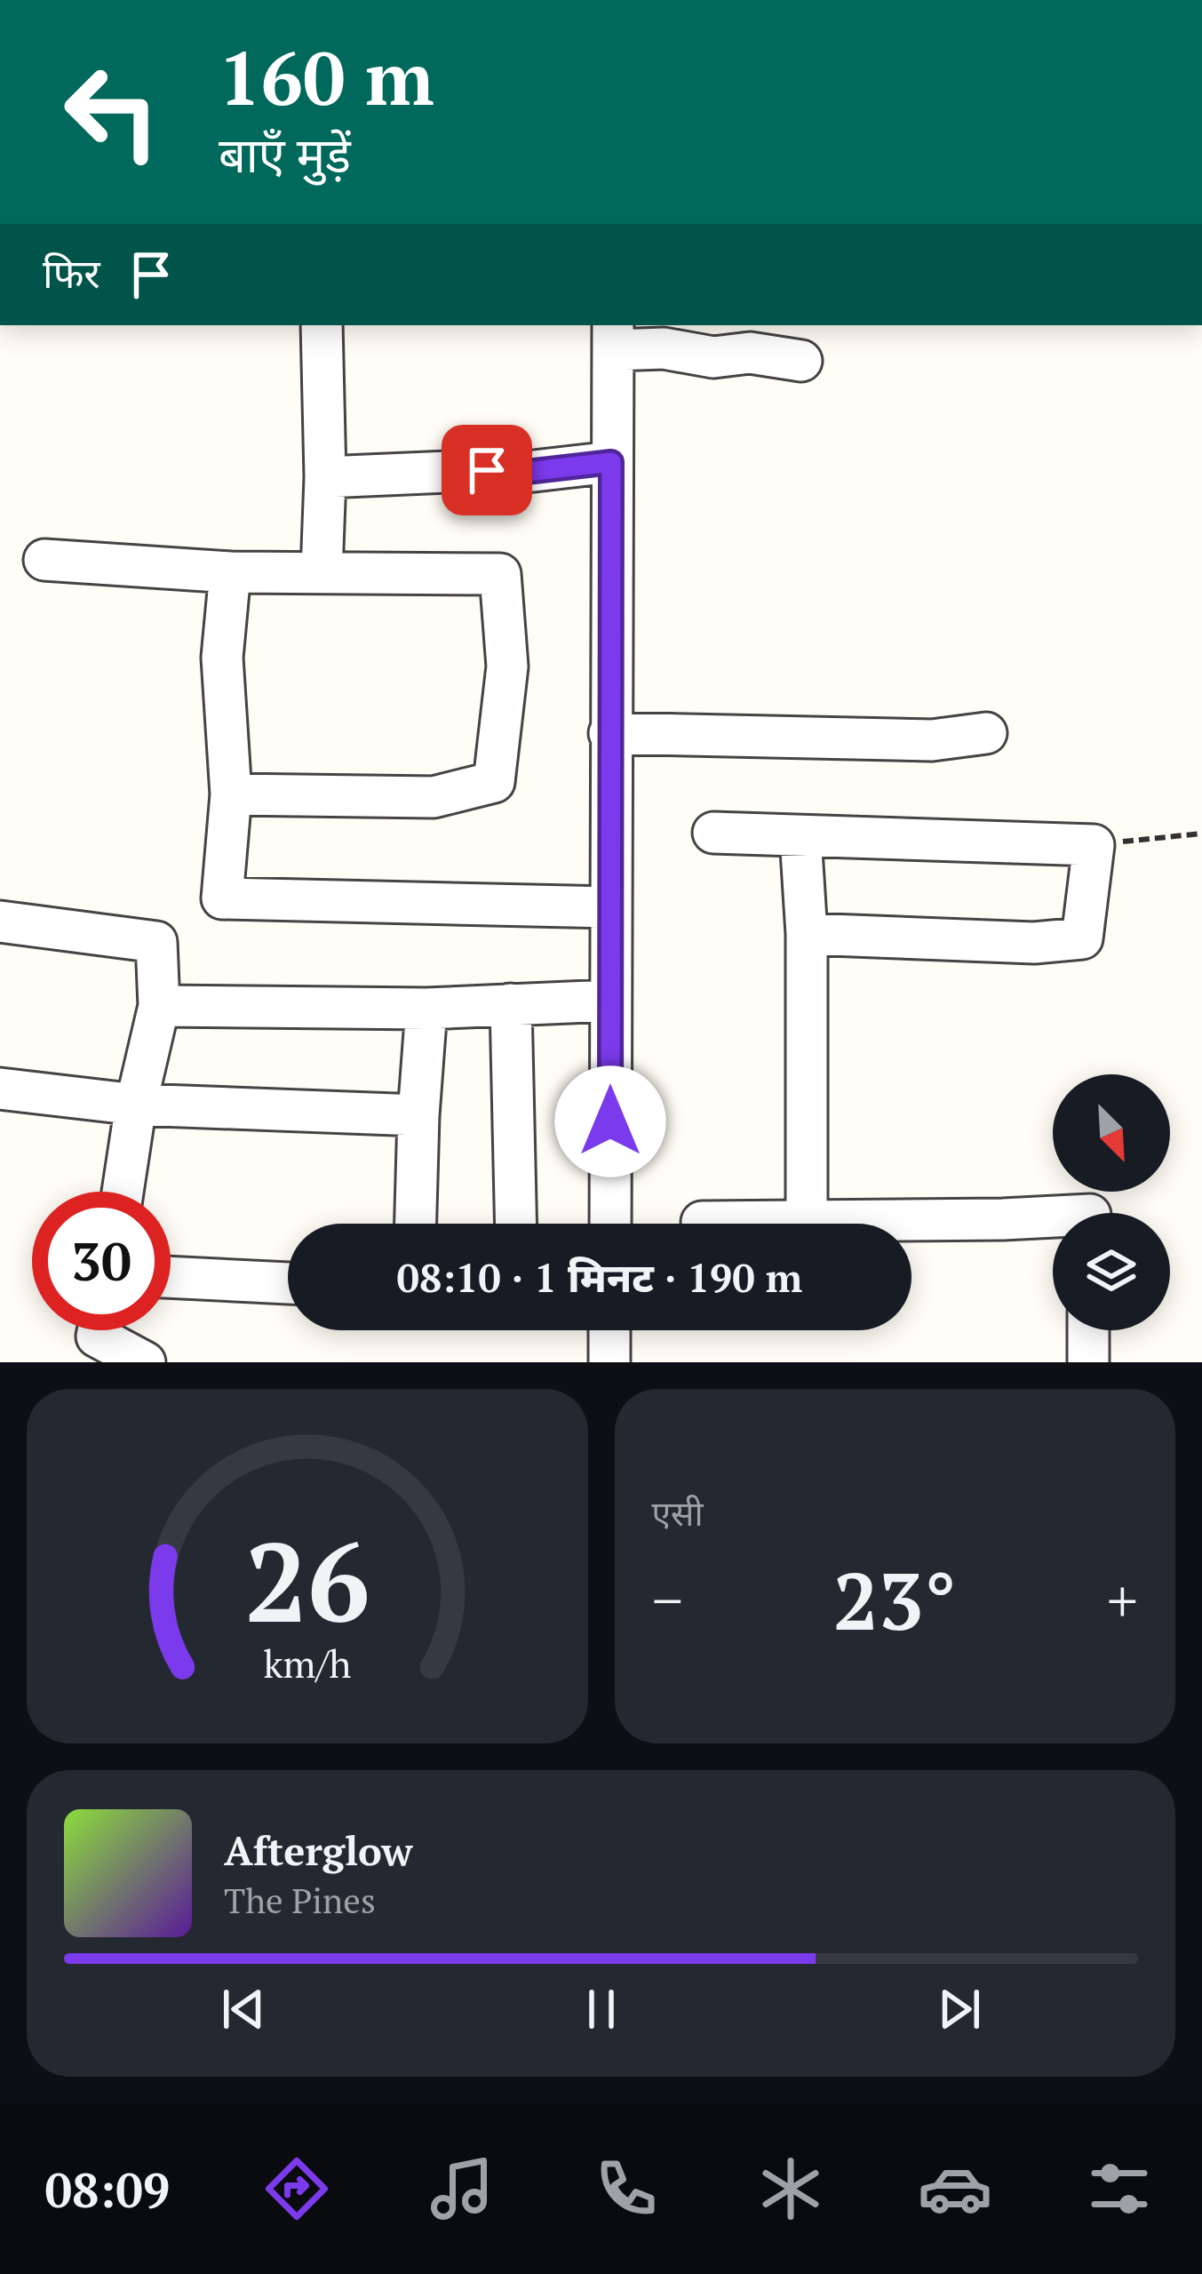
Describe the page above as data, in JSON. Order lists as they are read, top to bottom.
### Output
{
  "north": "bottom right",
  "page": {
    "turn": ["160 m", "बाएँ मुड़ें"],
    "then": "फिर",
    "limit": "30",
    "trip": "08:10 · 1 मिनट · 190 m",
    "tile": "एसी",
    "heat": ["−", "23°", "+"],
    "song": ["Afterglow", "The Pines"],
    "tabs": "08:09",
    "gauge": ["26", "km/h"]
  }
}
